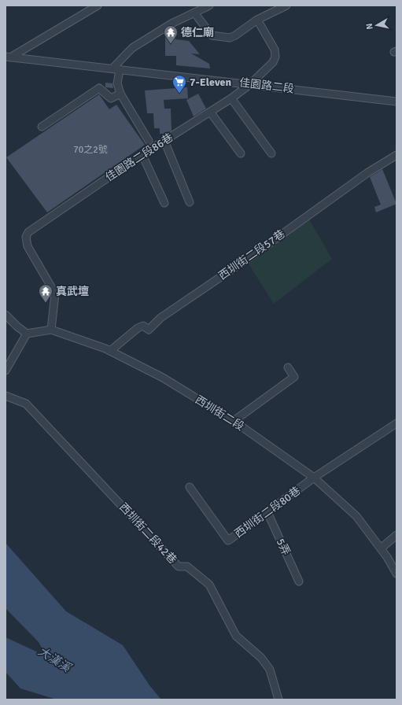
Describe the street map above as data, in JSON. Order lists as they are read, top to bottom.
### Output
{
  "streets": {
    "street": [
      "佳園路二段",
      "佳園路二段86巷",
      "西圳街二段57巷",
      "西圳街二段",
      "西圳街二段80巷",
      "西圳街二段42巷",
      "5弄"
    ]
  },
  "crossings": [
    ["佳園路二段", "佳園路二段86巷"],
    ["佳園路二段86巷", "西圳街二段"],
    ["西圳街二段57巷", "西圳街二段"],
    ["西圳街二段", "西圳街二段80巷"],
    ["西圳街二段80巷", "5弄"]
  ],
  "water": ["大漢溪"],
  "places": {
    "temple": ["德仁廟", "真武壇"],
    "supermarket": ["7-Eleven"]
  },
  "house_numbers": ["70之2號"],
  "north": "left"
}
